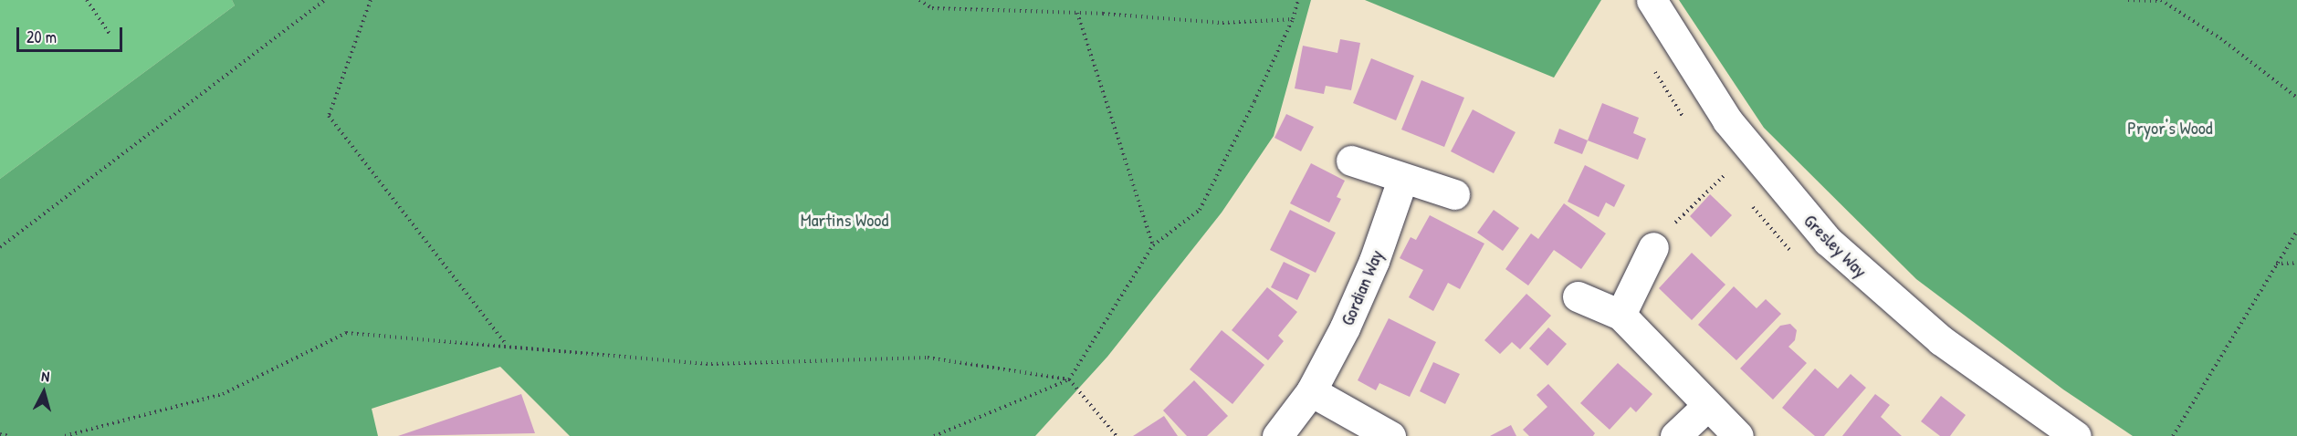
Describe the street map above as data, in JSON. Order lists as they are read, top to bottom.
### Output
{
  "streets": {
    "street": ["Gresley Way", "Gordian Way"]
  },
  "parks": ["Pryor's Wood", "Martins Wood"],
  "scale_bar": "20 m",
  "north": "top"
}
